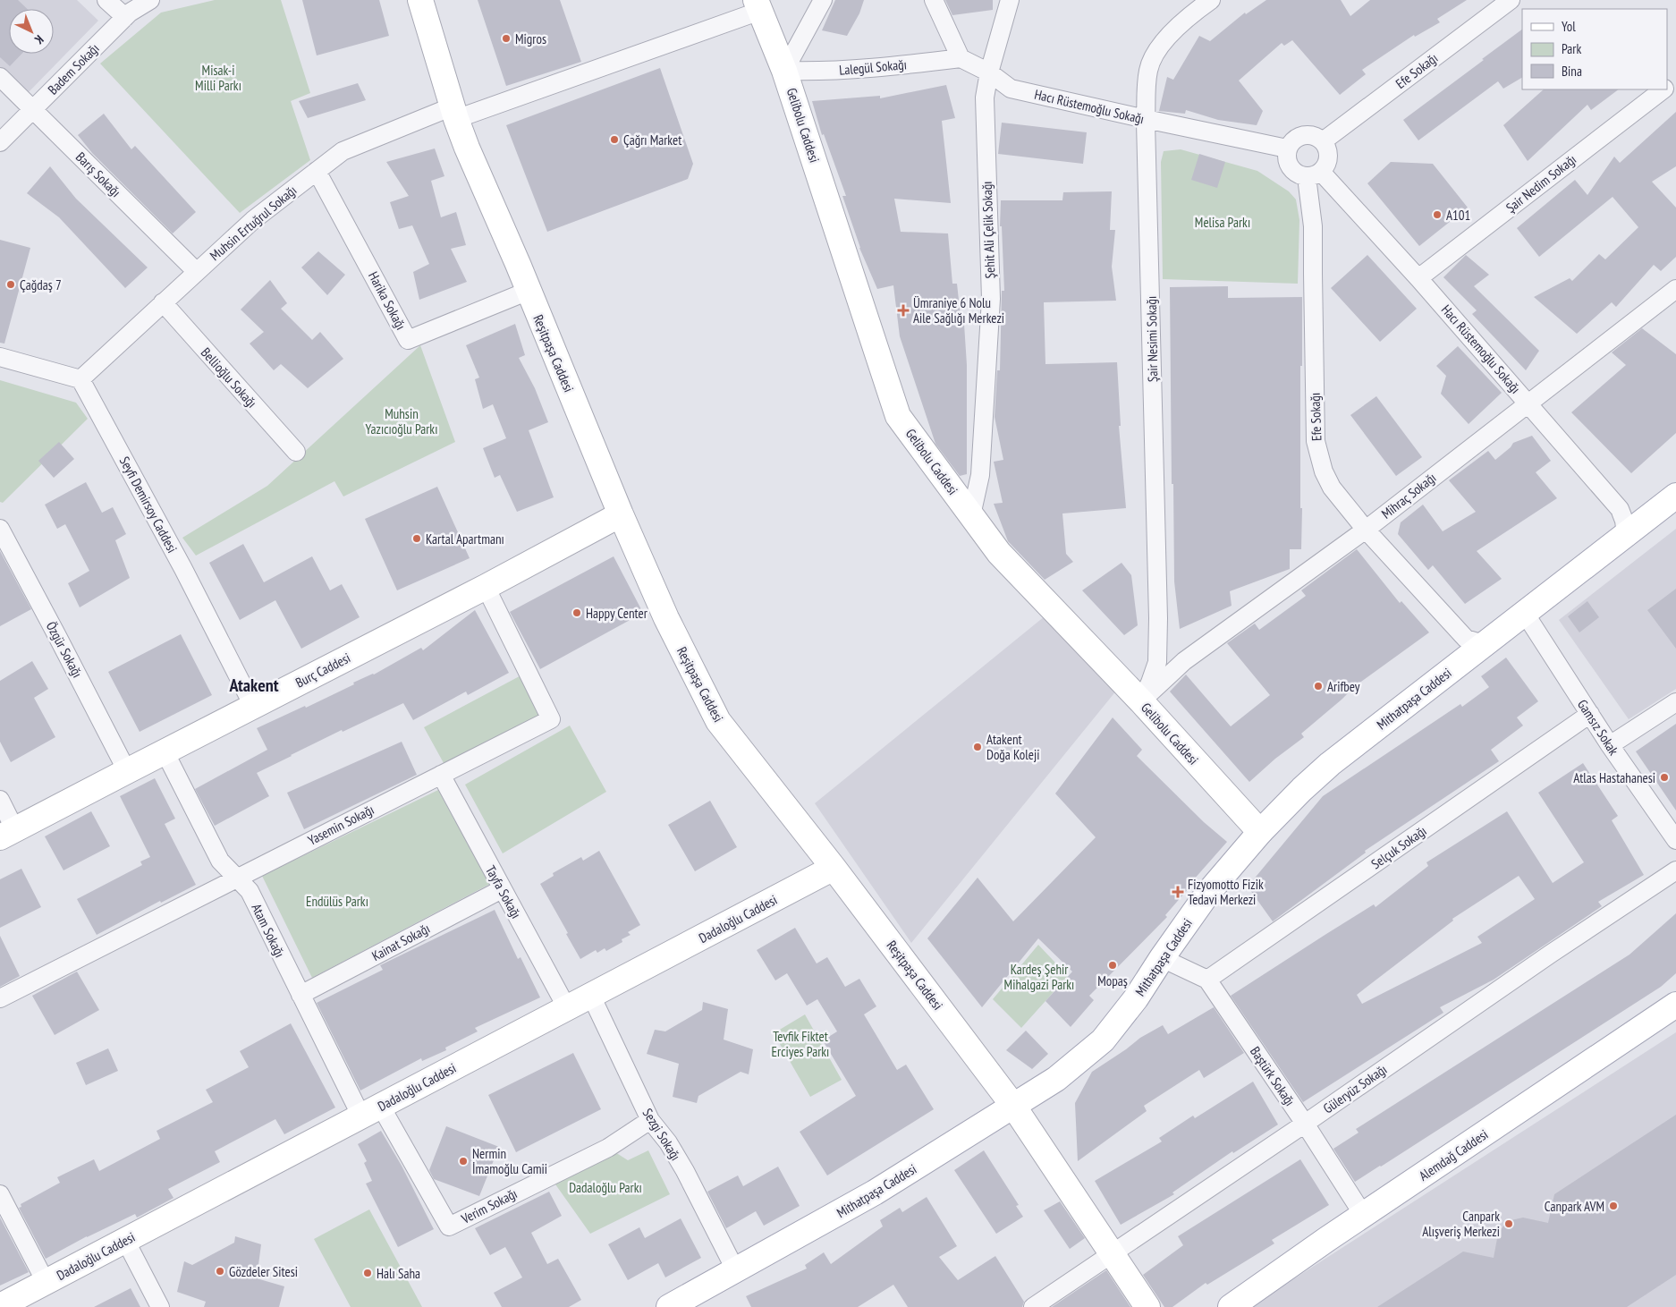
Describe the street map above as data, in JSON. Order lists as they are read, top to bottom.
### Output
{
  "streets": {
    "street": [
      "Lalegül Sokağı",
      "Badem Sokağı",
      "Efe Sokağı",
      "Hacı Rüstemoğlu Sokağı",
      "Gelibolu Caddesi",
      "Barış Sokağı",
      "Şair Nedim Sokağı",
      "Muhsin Ertuğrul Sokağı",
      "Şehit Ali Çelik Sokağı",
      "Harika Sokağı",
      "Şair Nesimi Sokağı",
      "Reşitpaşa Caddesi",
      "Bellioğlu Sokağı",
      "Mihraç Sokağı",
      "Seyfi Demirsoy Caddesi",
      "Özgür Sokağı",
      "Burç Caddesi",
      "Mithatpaşa Caddesi",
      "Gamsız Sokak",
      "Yasemin Sokağı",
      "Selçuk Sokağı",
      "Tayfa Sokağı",
      "Dadaloğlu Caddesi",
      "Atam Sokağı",
      "Kainat Sokağı",
      "Baştürk Sokağı",
      "Güleryüz Sokağı",
      "Sezgi Sokağı",
      "Alemdağ Caddesi",
      "Verim Sokağı"
    ]
  },
  "crossings": [
    ["Lalegül Sokağı", "Hacı Rüstemoğlu Sokağı"],
    ["Lalegül Sokağı", "Gelibolu Caddesi"],
    ["Badem Sokağı", "Barış Sokağı"],
    ["Efe Sokağı", "Hacı Rüstemoğlu Sokağı"],
    ["Efe Sokağı", "Mihraç Sokağı"],
    ["Efe Sokağı", "Mithatpaşa Caddesi"],
    ["Hacı Rüstemoğlu Sokağı", "Şair Nedim Sokağı"],
    ["Hacı Rüstemoğlu Sokağı", "Şehit Ali Çelik Sokağı"],
    ["Hacı Rüstemoğlu Sokağı", "Şair Nesimi Sokağı"],
    ["Hacı Rüstemoğlu Sokağı", "Mihraç Sokağı"],
    ["Hacı Rüstemoğlu Sokağı", "Mithatpaşa Caddesi"],
    ["Gelibolu Caddesi", "Muhsin Ertuğrul Sokağı"],
    ["Gelibolu Caddesi", "Şehit Ali Çelik Sokağı"],
    ["Gelibolu Caddesi", "Şair Nesimi Sokağı"],
    ["Gelibolu Caddesi", "Mihraç Sokağı"],
    ["Gelibolu Caddesi", "Mithatpaşa Caddesi"],
    ["Barış Sokağı", "Muhsin Ertuğrul Sokağı"],
    ["Muhsin Ertuğrul Sokağı", "Harika Sokağı"],
    ["Muhsin Ertuğrul Sokağı", "Reşitpaşa Caddesi"],
    ["Muhsin Ertuğrul Sokağı", "Bellioğlu Sokağı"],
    ["Muhsin Ertuğrul Sokağı", "Seyfi Demirsoy Caddesi"],
    ["Harika Sokağı", "Reşitpaşa Caddesi"],
    ["Şair Nesimi Sokağı", "Mihraç Sokağı"],
    ["Reşitpaşa Caddesi", "Burç Caddesi"],
    ["Reşitpaşa Caddesi", "Mithatpaşa Caddesi"],
    ["Reşitpaşa Caddesi", "Dadaloğlu Caddesi"],
    ["Reşitpaşa Caddesi", "Güleryüz Sokağı"],
    ["Seyfi Demirsoy Caddesi", "Burç Caddesi"],
    ["Özgür Sokağı", "Burç Caddesi"],
    ["Burç Caddesi", "Yasemin Sokağı"],
    ["Burç Caddesi", "Atam Sokağı"],
    ["Mithatpaşa Caddesi", "Gamsız Sokak"],
    ["Mithatpaşa Caddesi", "Sezgi Sokağı"],
    ["Gamsız Sokak", "Selçuk Sokağı"],
    ["Yasemin Sokağı", "Tayfa Sokağı"],
    ["Yasemin Sokağı", "Atam Sokağı"],
    ["Selçuk Sokağı", "Baştürk Sokağı"],
    ["Tayfa Sokağı", "Dadaloğlu Caddesi"],
    ["Tayfa Sokağı", "Kainat Sokağı"],
    ["Dadaloğlu Caddesi", "Atam Sokağı"],
    ["Dadaloğlu Caddesi", "Sezgi Sokağı"],
    ["Dadaloğlu Caddesi", "Verim Sokağı"],
    ["Atam Sokağı", "Kainat Sokağı"],
    ["Atam Sokağı", "Verim Sokağı"],
    ["Baştürk Sokağı", "Güleryüz Sokağı"],
    ["Baştürk Sokağı", "Alemdağ Caddesi"],
    ["Sezgi Sokağı", "Verim Sokağı"]
  ],
  "districts": ["Atakent"],
  "parks": [
    "Misak-i Milli Parkı",
    "Melisa Parkı",
    "Muhsin Yazıcıoğlu Parkı",
    "Endülüs Parkı",
    "Kardeş Şehir Mihalgazi Parkı",
    "Tevfik Fiktet Erciyes Parkı",
    "Dadaloğlu Parkı"
  ],
  "places": {
    "other": [
      "Migros",
      "Çağrı Market",
      "A101",
      "Çağdaş 7",
      "Kartal Apartmanı",
      "Happy Center",
      "Arifbey",
      "Atakent Doğa Koleji",
      "Atlas Hastahanesi",
      "Mopaş",
      "Nermin İmamoğlu Camii",
      "Canpark AVM",
      "Canpark Alışveriş Merkezi",
      "Gözdeler Sitesi",
      "Halı Saha"
    ],
    "health": ["Ümraniye 6 Nolu Aile Sağlığı Merkezi", "Fizyomotto Fizik Tedavi Merkezi"]
  },
  "legend": ["Yol", "Park", "Bina"],
  "north": "bottom right"
}
